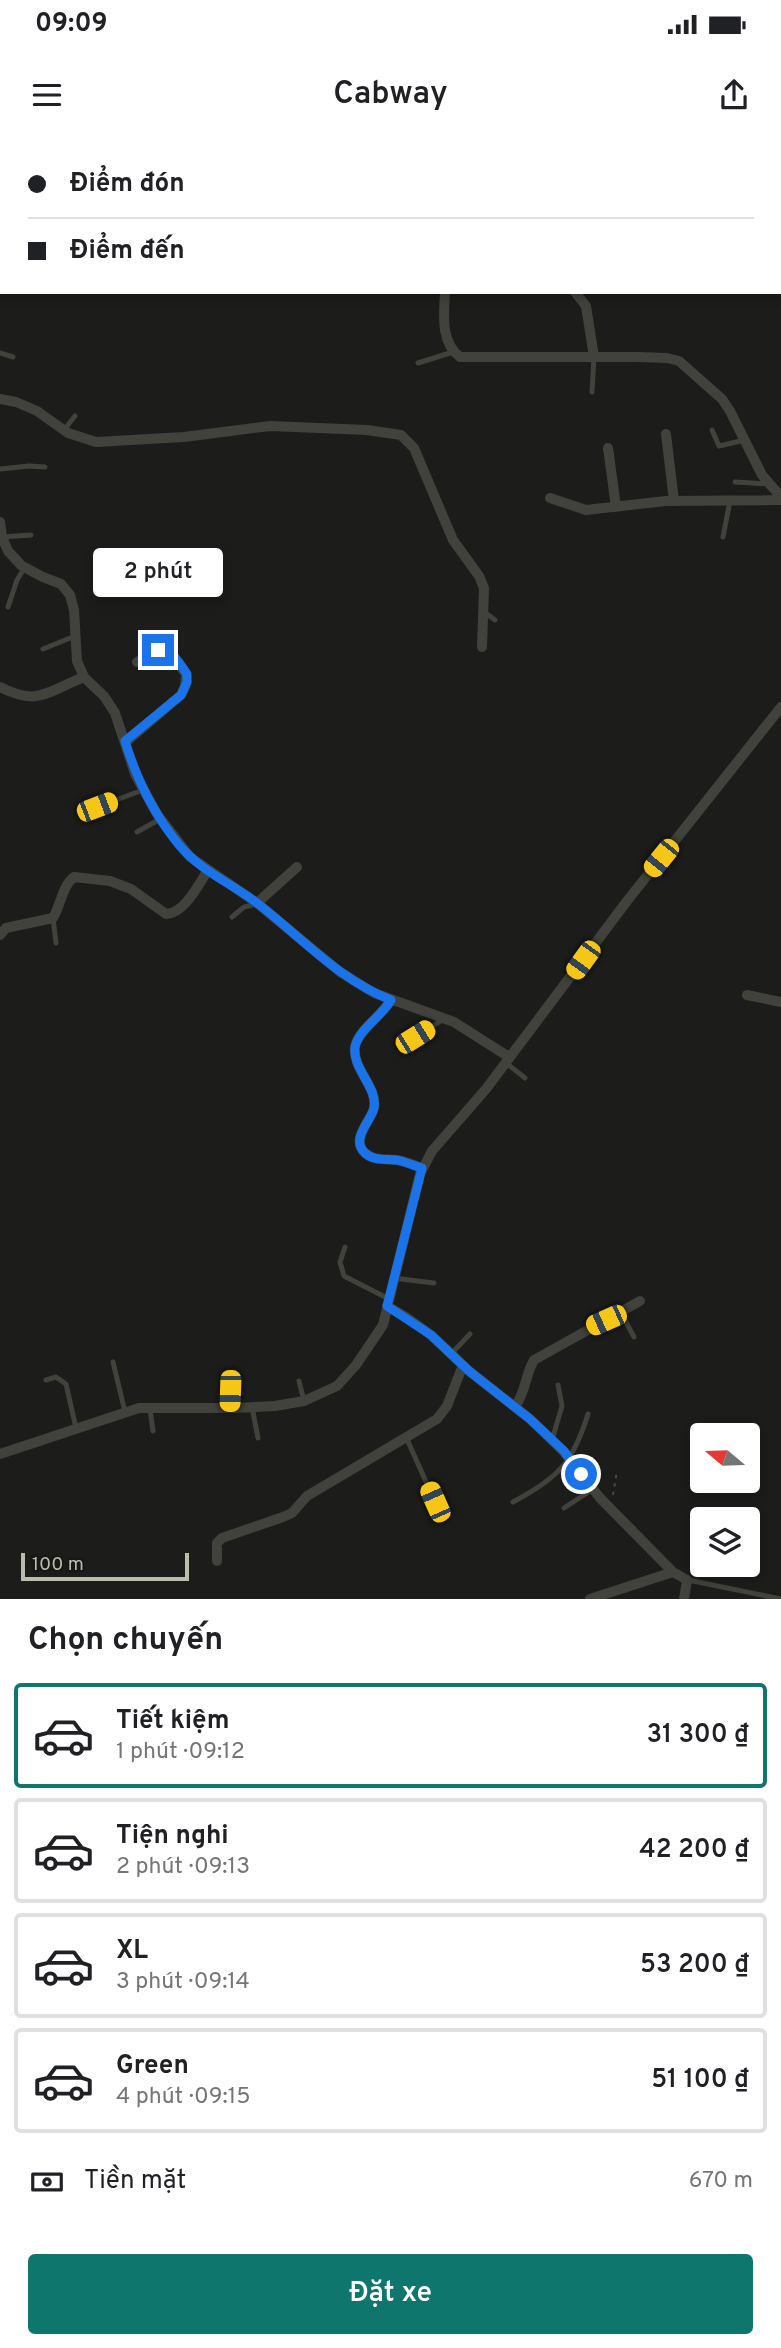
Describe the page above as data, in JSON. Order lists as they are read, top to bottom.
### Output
{
  "scale_bar": "100 m",
  "north": "left",
  "page": {
    "status": "09:09",
    "header": "Cabway",
    "banner": ["Điểm đón", "Điểm đến"],
    "bubble": "2 phút",
    "scale": "100 m",
    "heading": "Chọn chuyến",
    "list": [
      {
        "name": "Tiết kiệm",
        "note": "1 phút · 09:12",
        "value": "31 300 ₫"
      },
      {
        "name": "Tiện nghi",
        "note": "2 phút · 09:13",
        "value": "42 200 ₫"
      },
      {
        "name": "XL",
        "note": "3 phút · 09:14",
        "value": "53 200 ₫"
      },
      {
        "name": "Green",
        "note": "4 phút · 09:15",
        "value": "51 100 ₫"
      }
    ],
    "pay": ["Tiền mặt", "670 m"],
    "buttons": "Đặt xe"
  }
}
